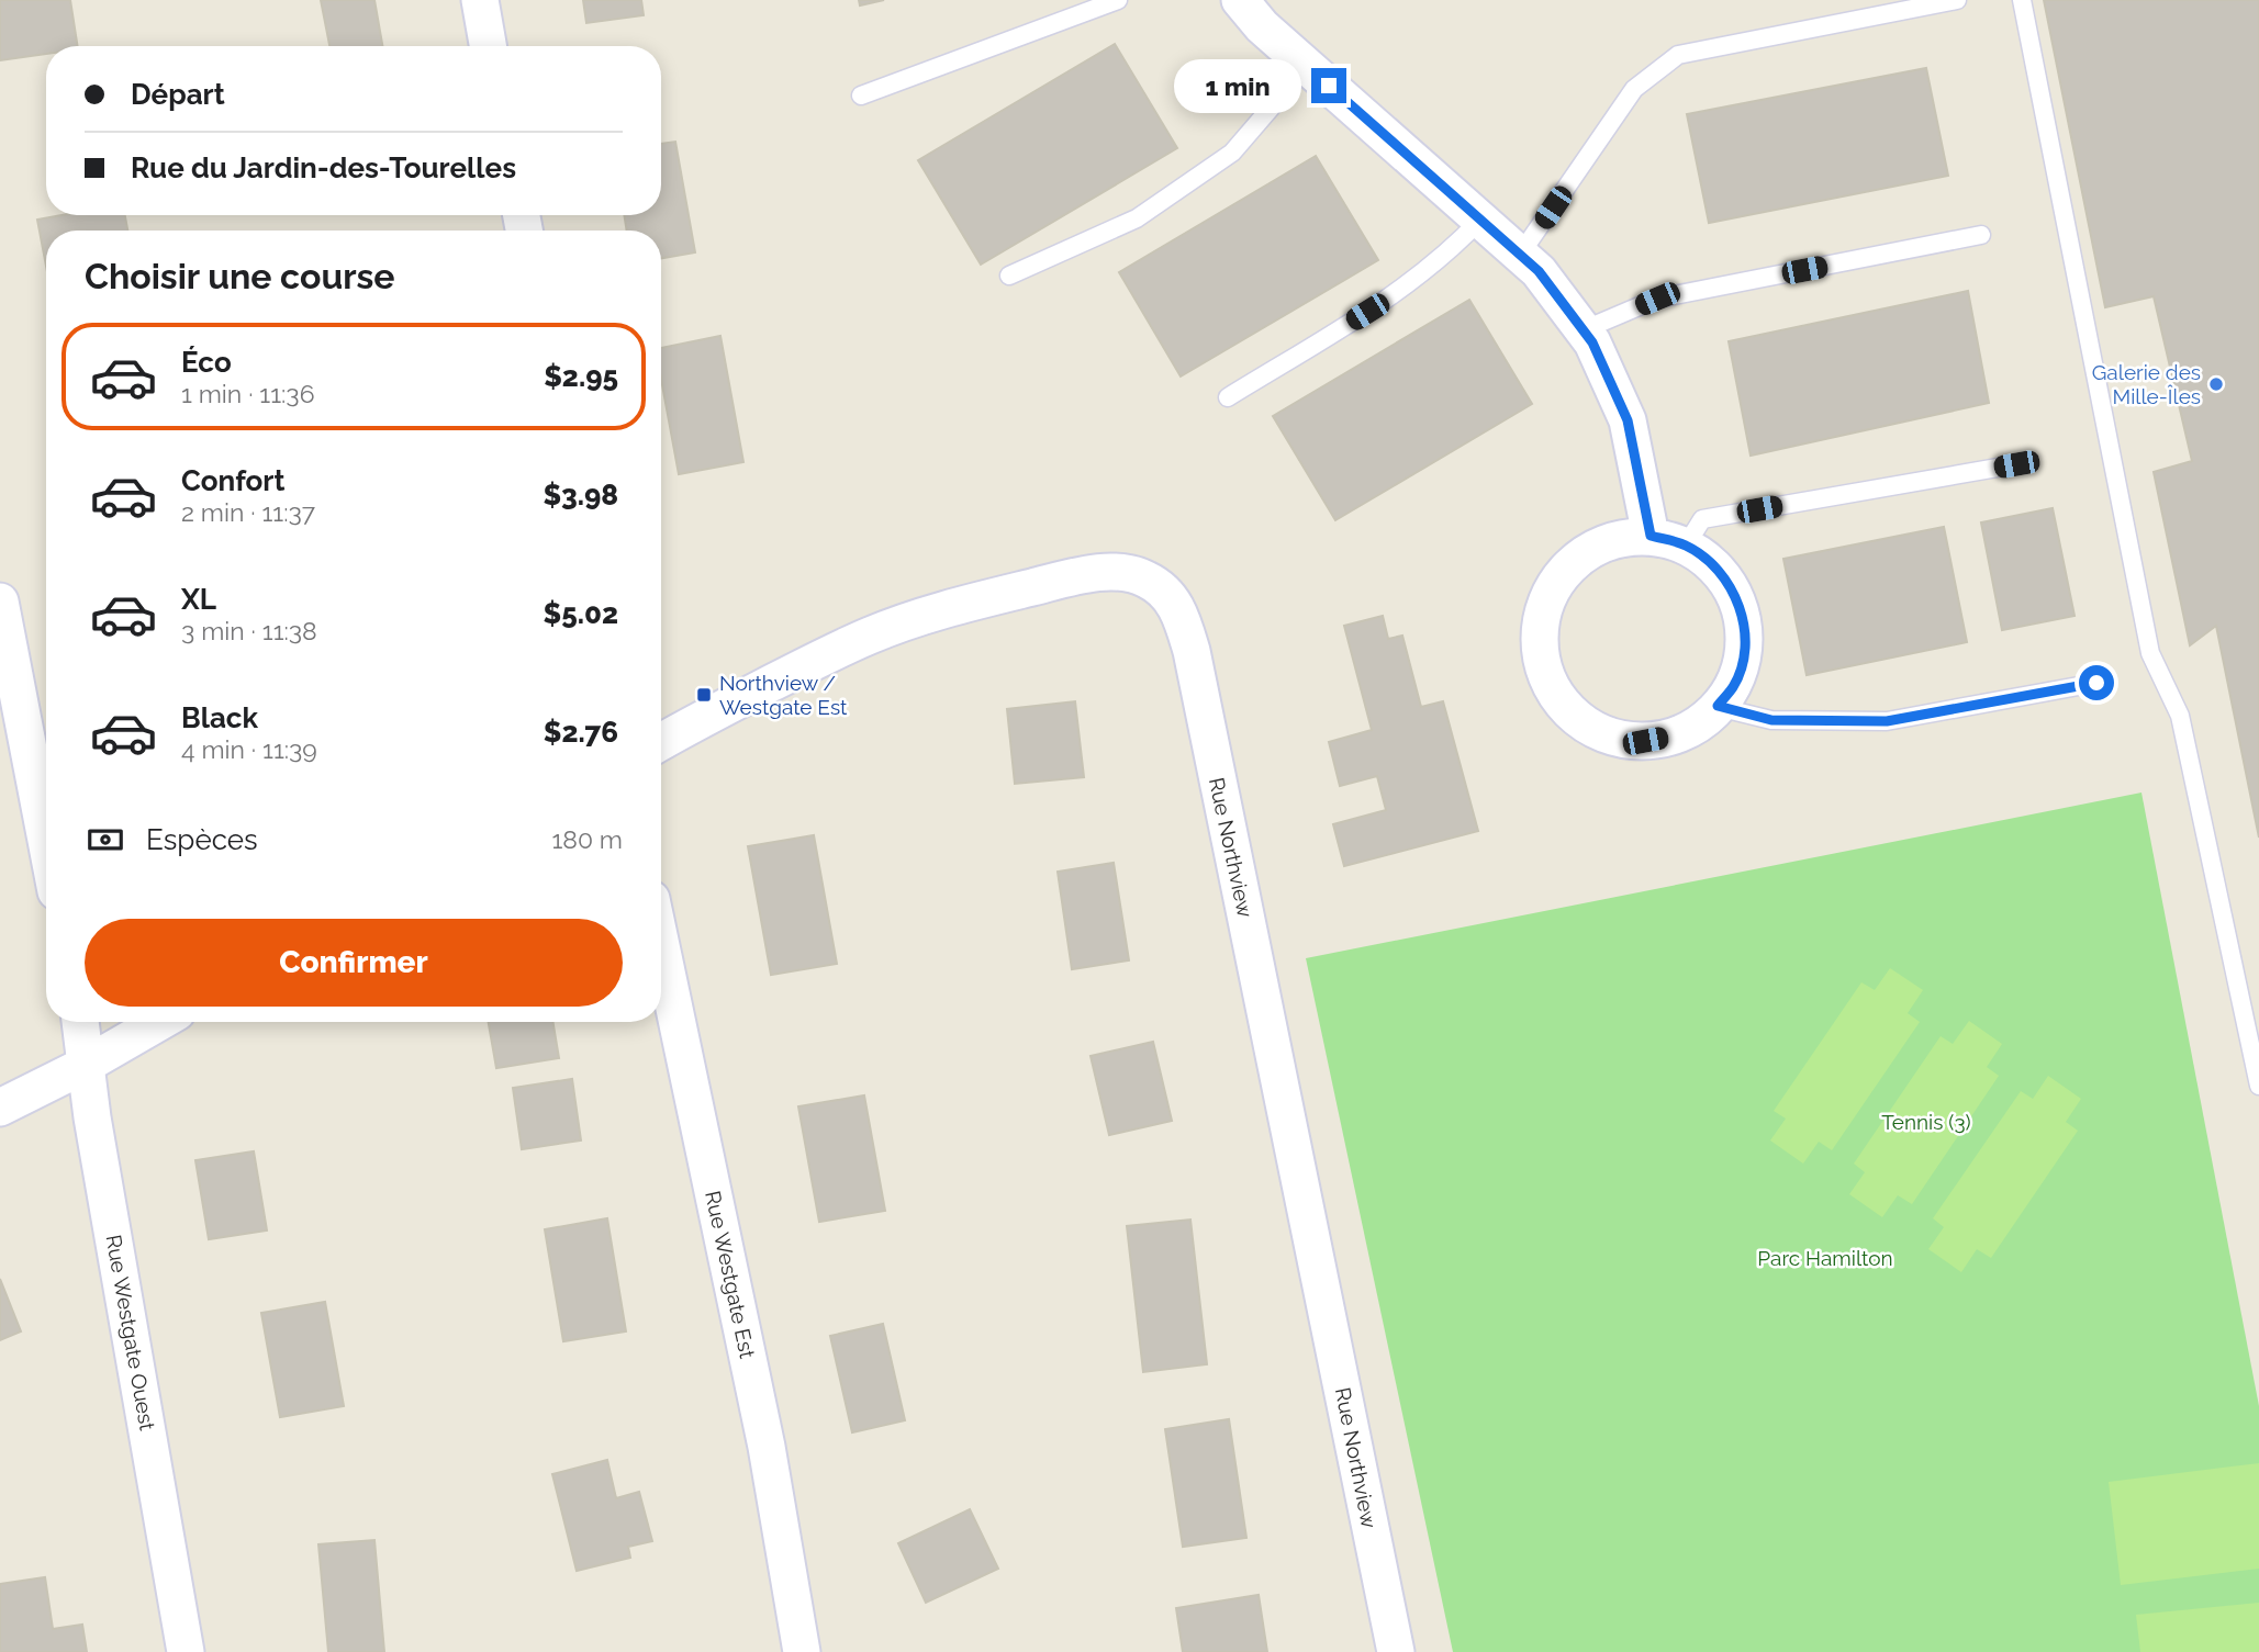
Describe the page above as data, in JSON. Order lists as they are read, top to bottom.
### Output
{
  "streets": {
    "street": ["Rue Northview", "Rue Westgate Est", "Rue Westgate Ouest"]
  },
  "parks": ["Tennis (3)", "Parc Hamilton"],
  "places": {
    "other": ["Galerie des Mille-Îles"],
    "transit": ["Northview / Westgate Est"]
  },
  "page": {
    "banner": ["Départ", "Rue du Jardin-des-Tourelles"],
    "bubble": "1 min",
    "heading": "Choisir une course",
    "list": [
      {
        "name": "Éco",
        "note": "1 min · 11:36",
        "value": "$2.95"
      },
      {
        "name": "Confort",
        "note": "2 min · 11:37",
        "value": "$3.98"
      },
      {
        "name": "XL",
        "note": "3 min · 11:38",
        "value": "$5.02"
      },
      {
        "name": "Black",
        "note": "4 min · 11:39",
        "value": "$2.76"
      }
    ],
    "pay": ["Espèces", "180 m"],
    "buttons": "Confirmer"
  }
}
